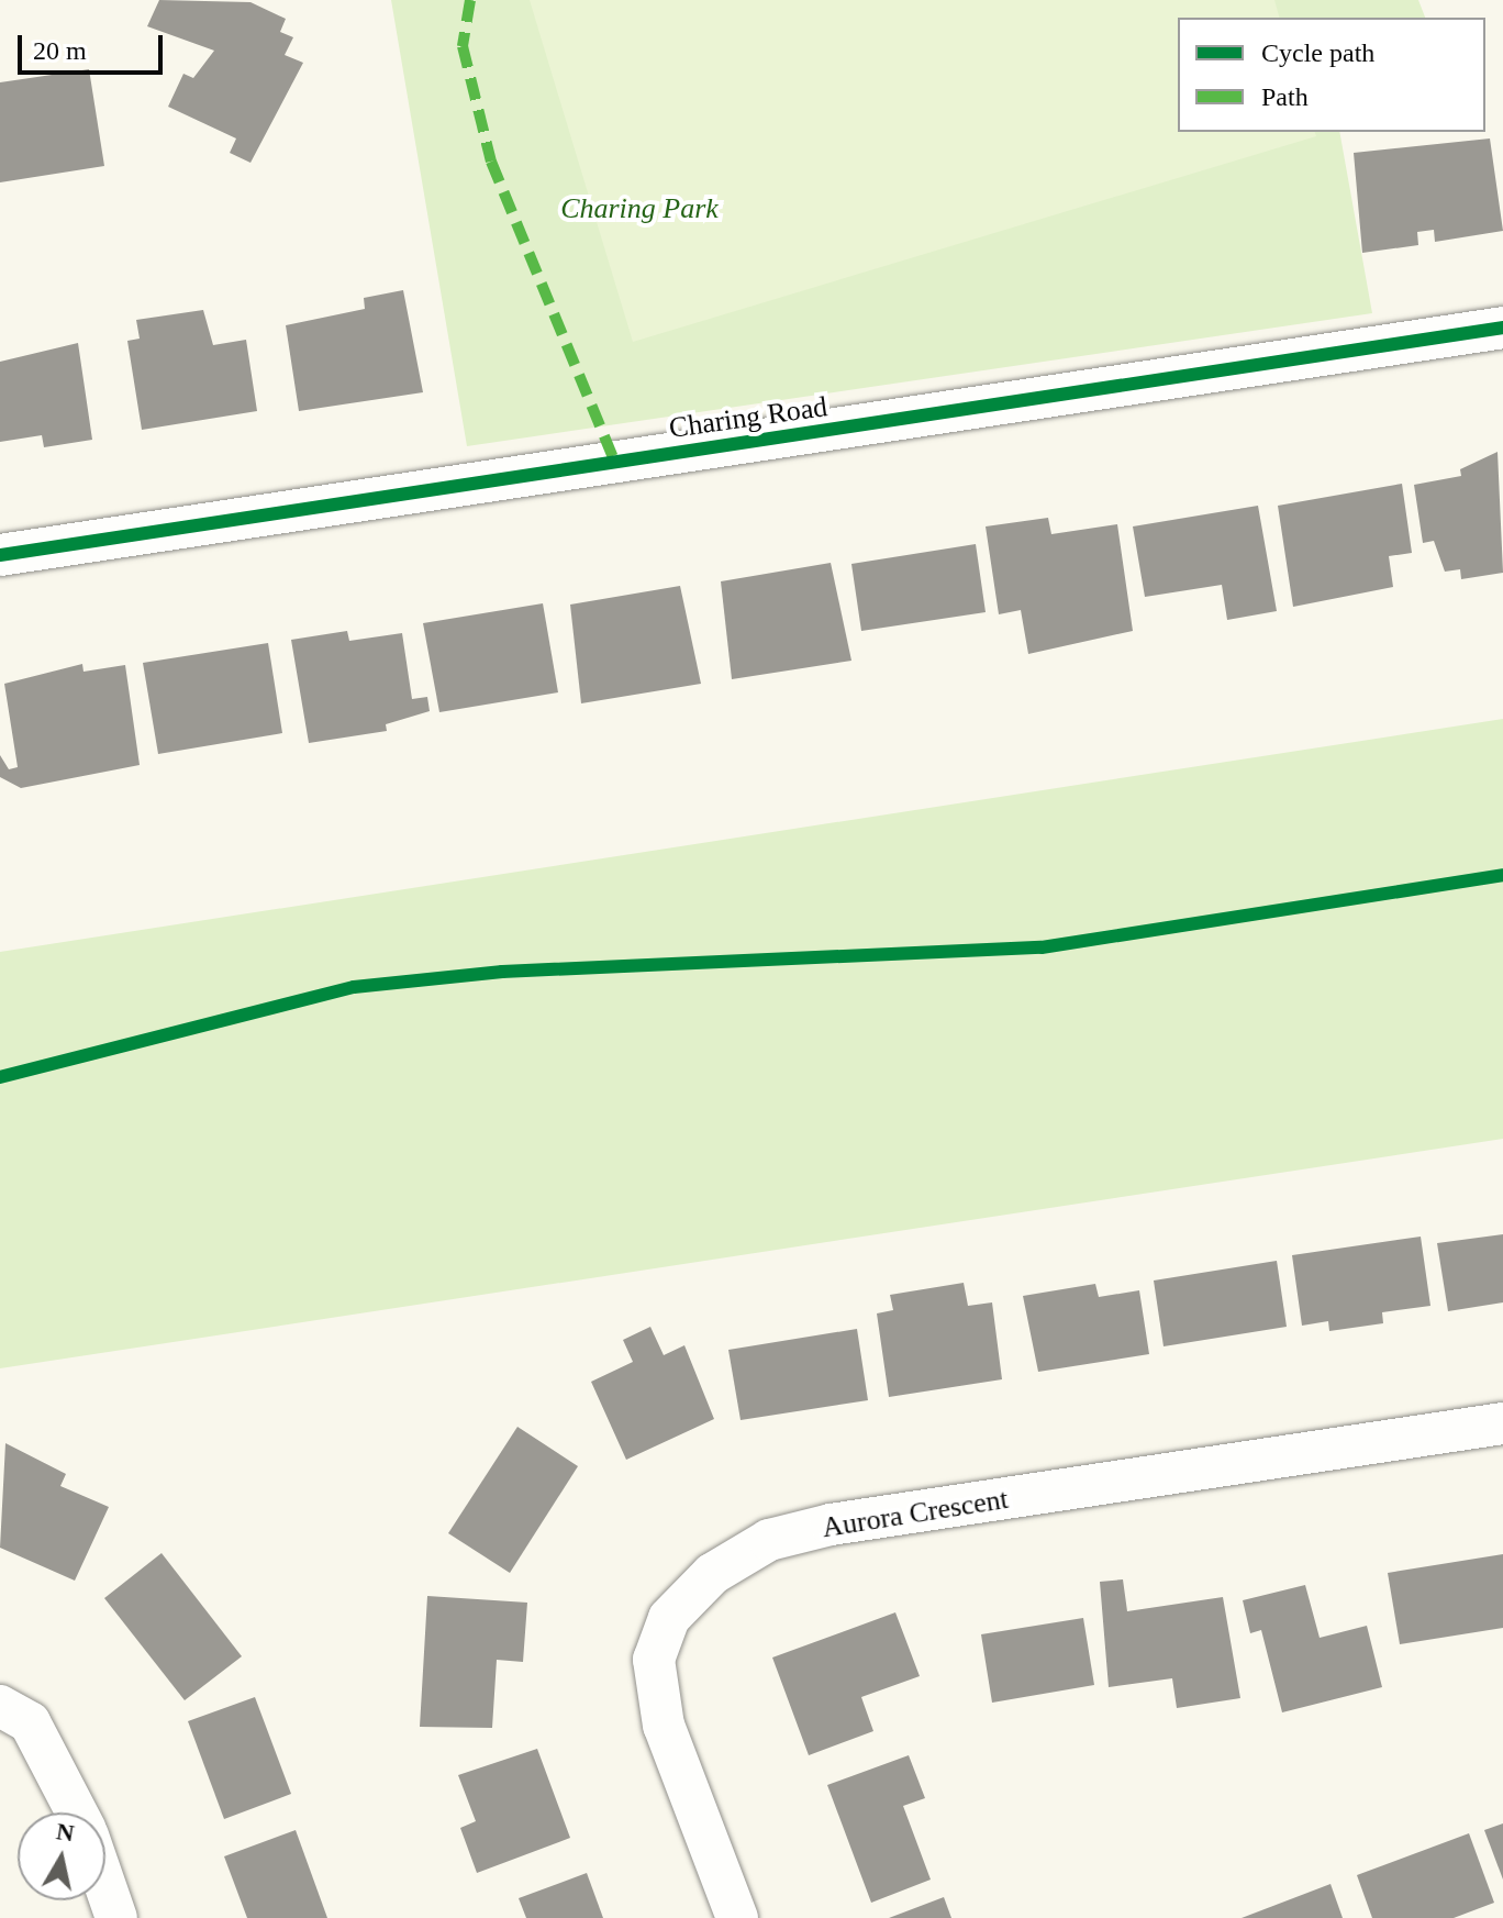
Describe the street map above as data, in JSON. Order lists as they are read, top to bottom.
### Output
{
  "streets": {
    "street": ["Charing Road", "Aurora Crescent"]
  },
  "parks": ["Charing Park"],
  "legend": ["Cycle path", "Path"],
  "scale_bar": "20 m",
  "north": "top"
}
